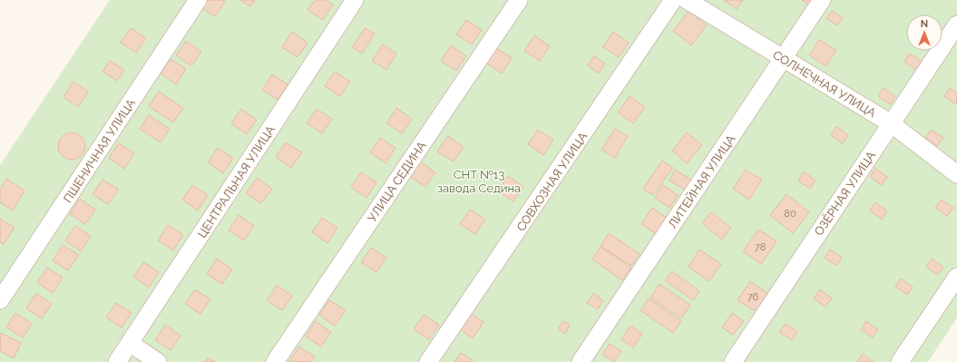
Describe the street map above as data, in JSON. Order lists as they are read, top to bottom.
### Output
{
  "streets": {
    "street": [
      "СОЛНЕЧНАЯ УЛИЦА",
      "ПШЕНИЧНАЯ УЛИЦА",
      "ЦЕНТРАЛЬНАЯ УЛИЦА",
      "УЛИЦА СЕДИНА",
      "СОВХОЗНАЯ УЛИЦА",
      "ЛИТЕЙНАЯ УЛИЦА",
      "ОЗЁРНАЯ УЛИЦА"
    ]
  },
  "crossings": [
    ["СОЛНЕЧНАЯ УЛИЦА", "ЛИТЕЙНАЯ УЛИЦА"],
    ["СОЛНЕЧНАЯ УЛИЦА", "ОЗЁРНАЯ УЛИЦА"]
  ],
  "parks": ["СНТ №13 завода Седина"],
  "house_numbers": ["80", "78", "76"],
  "north": "top"
}
